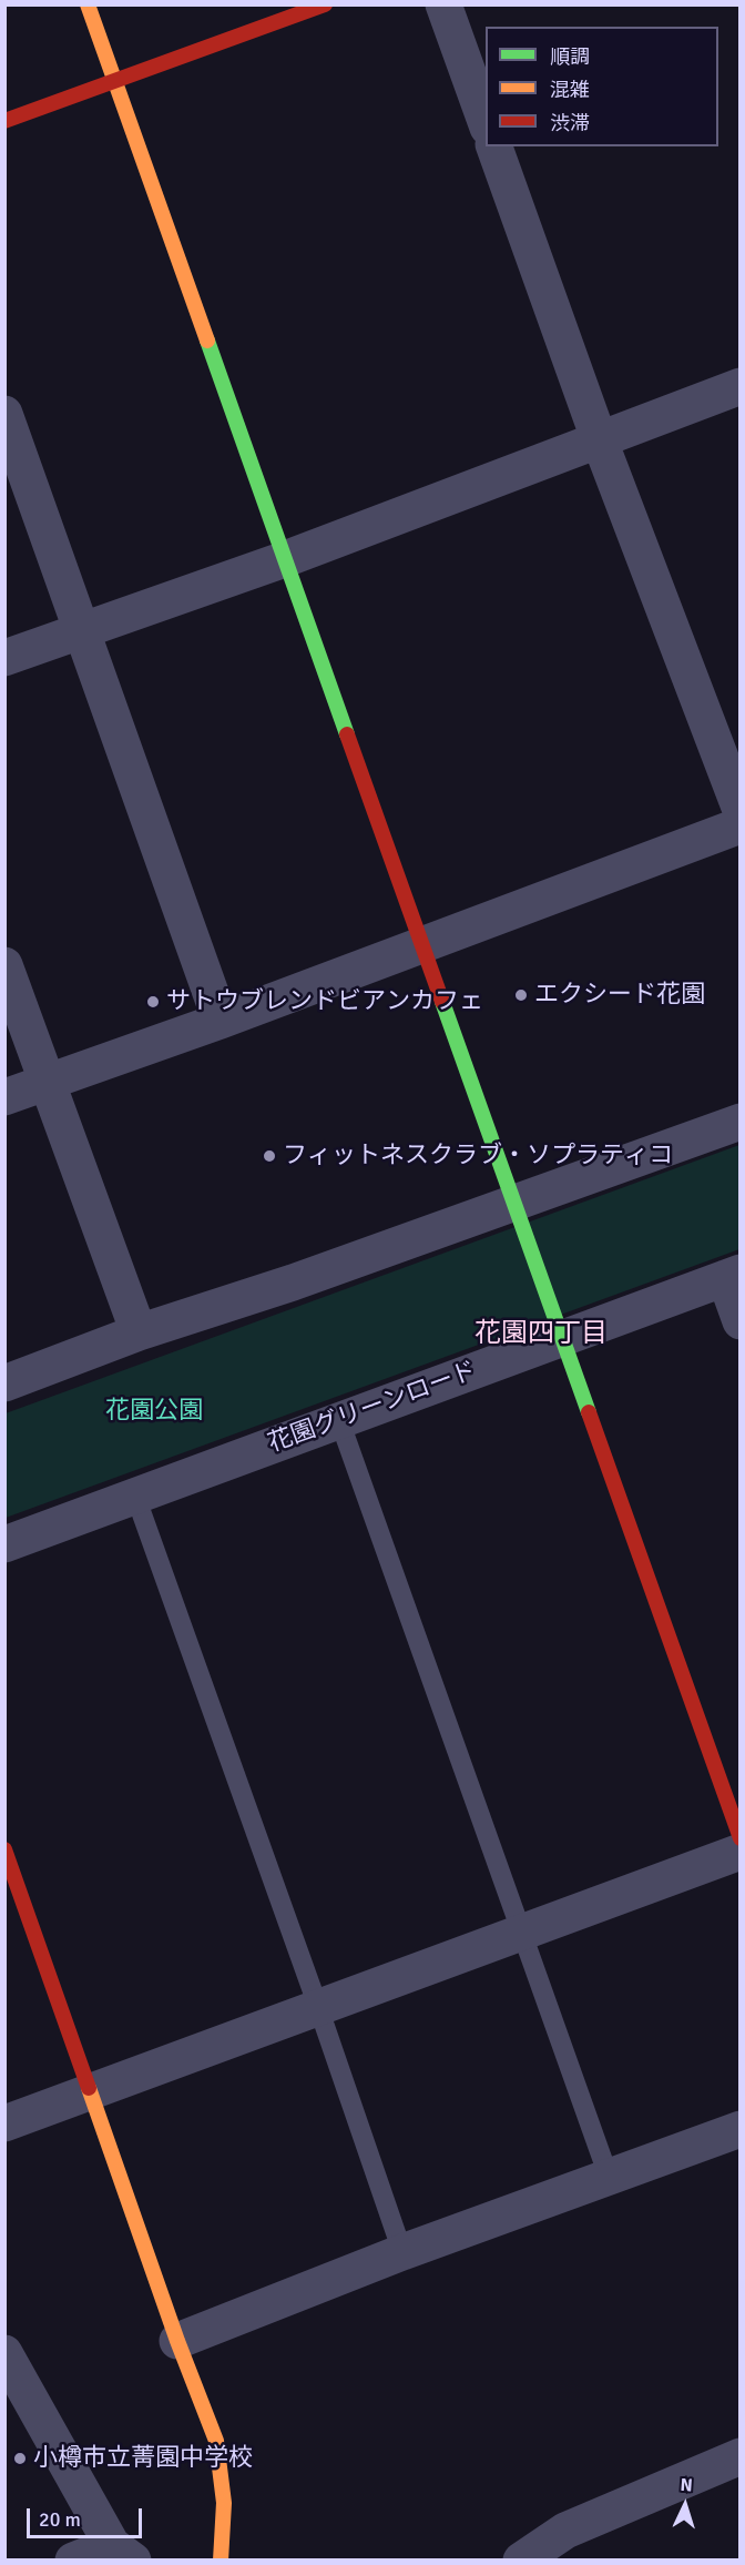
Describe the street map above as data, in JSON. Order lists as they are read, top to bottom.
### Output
{
  "streets": {
    "street": ["花園グリーンロード"]
  },
  "districts": ["花園四丁目"],
  "parks": ["花園公園"],
  "places": [
    "エクシード花園",
    "サトウブレンドビアンカフェ",
    "フィットネスクラブ・ソプラティコ",
    "小樽市立菁園中学校"
  ],
  "legend": ["順調", "混雑", "渋滞"],
  "scale_bar": "20 m",
  "north": "top"
}
